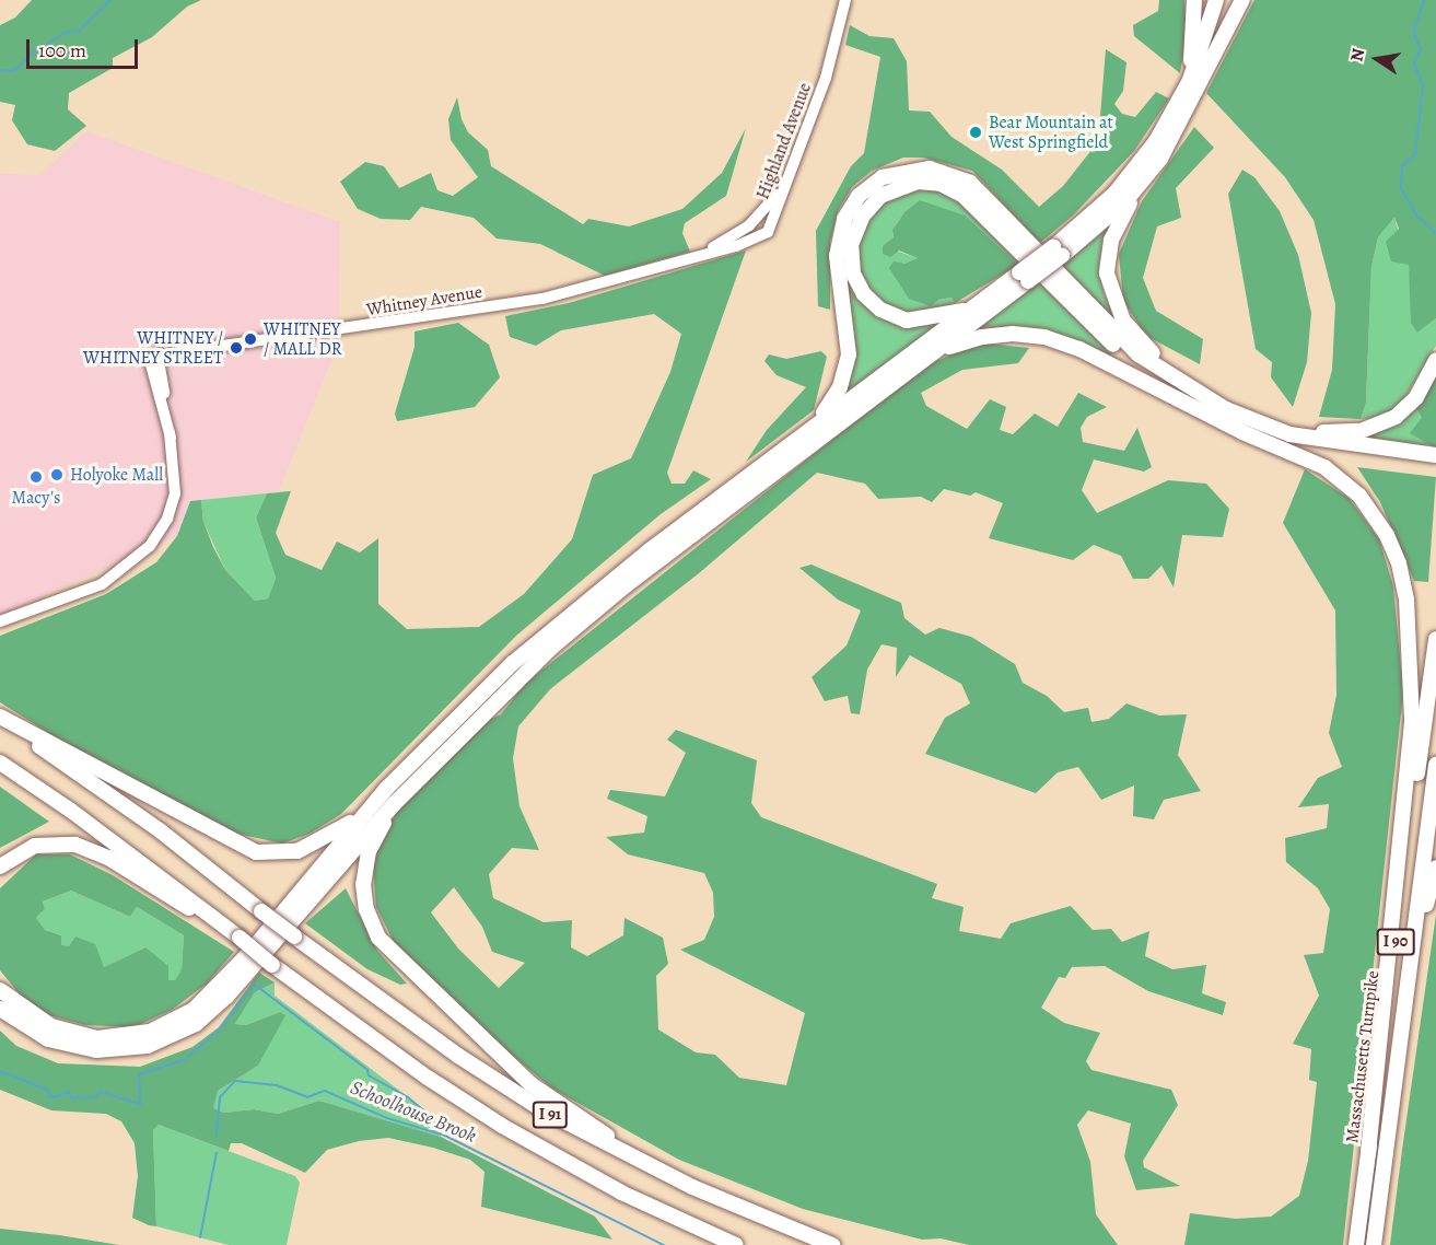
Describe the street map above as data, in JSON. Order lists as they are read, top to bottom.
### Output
{
  "streets": {
    "highway": ["I 90", "Massachusetts Turnpike", "I 91"],
    "main road": ["Highland Avenue", "Whitney Avenue"]
  },
  "crossings": [
    ["Highland Avenue", "Whitney Avenue"]
  ],
  "water": ["Schoolhouse Brook"],
  "places": [
    "Bear Mountain at West Springfield",
    "WHITNEY / MALL DR",
    "WHITNEY / WHITNEY STREET",
    "Holyoke Mall",
    "Macy's"
  ],
  "scale_bar": "100 m",
  "north": "left"
}
